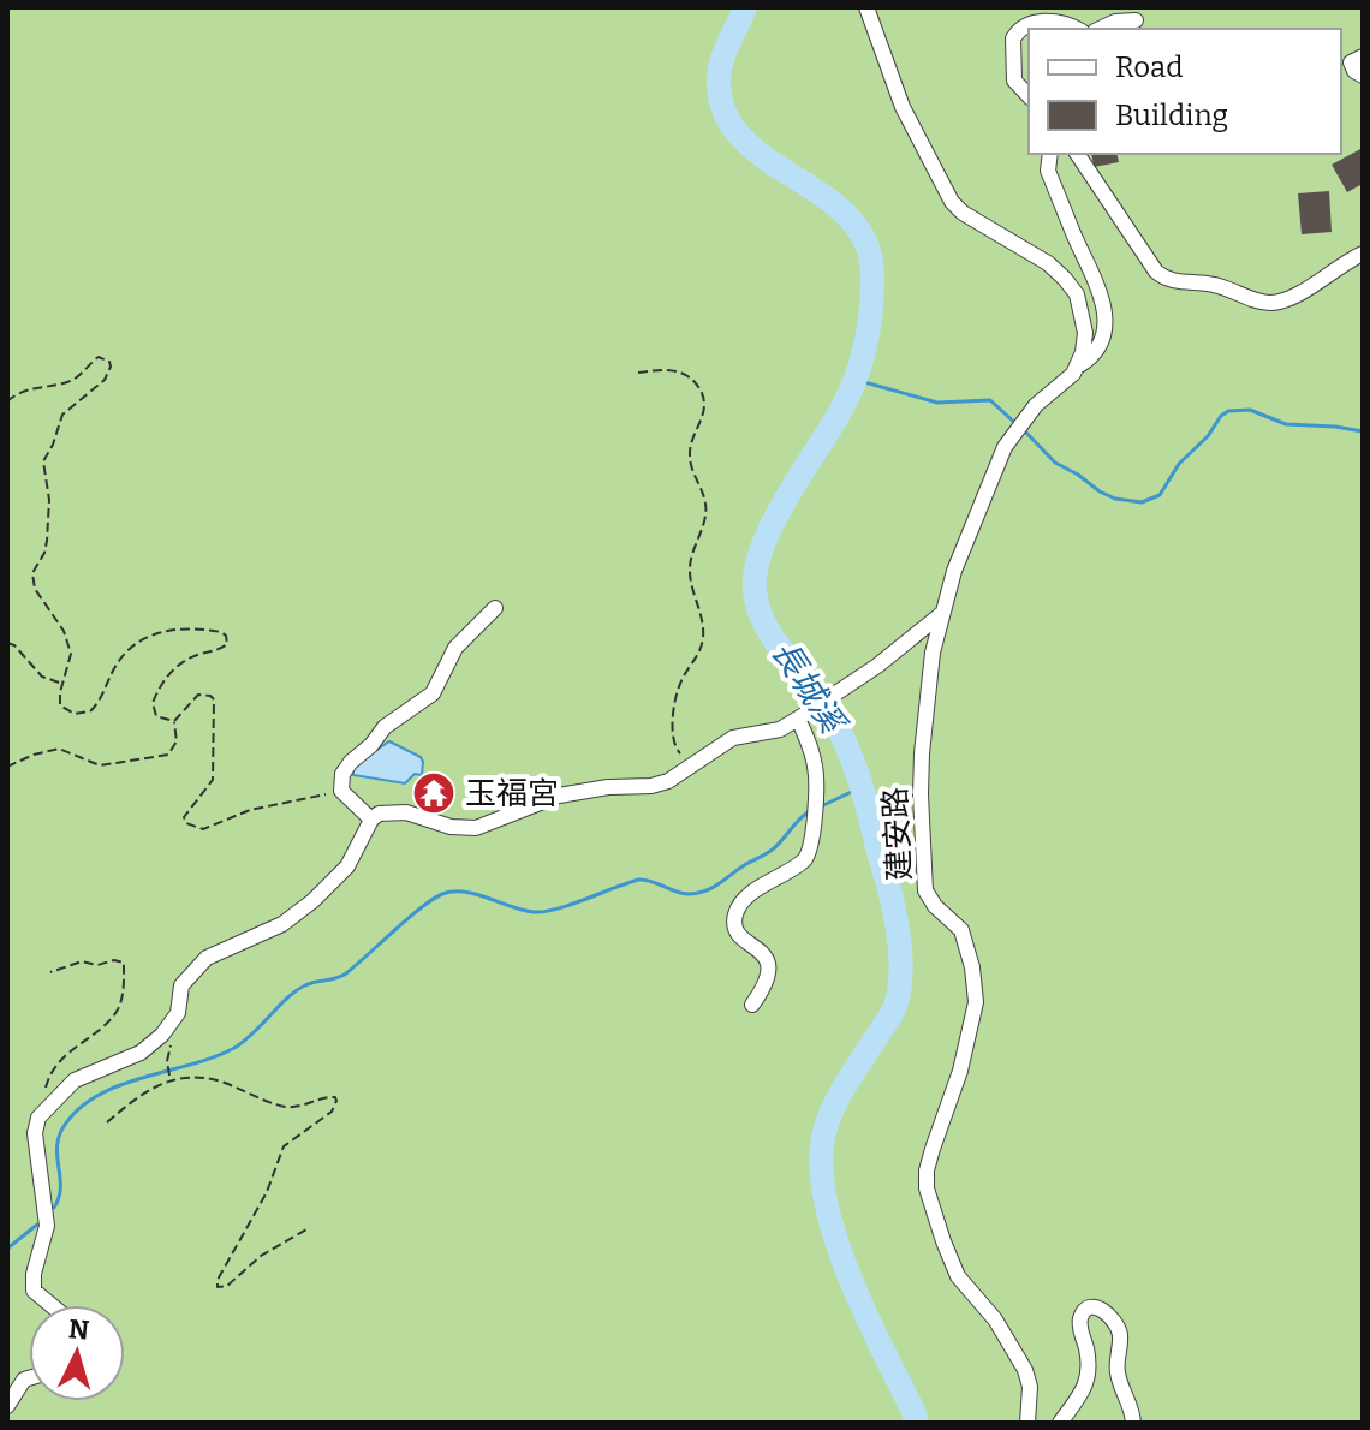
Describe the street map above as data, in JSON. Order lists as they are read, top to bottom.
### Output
{
  "streets": {
    "street": ["建安路"]
  },
  "water": ["長城溪"],
  "places": {
    "temple": ["玉福宮"]
  },
  "legend": ["Road", "Building"],
  "north": "top"
}
